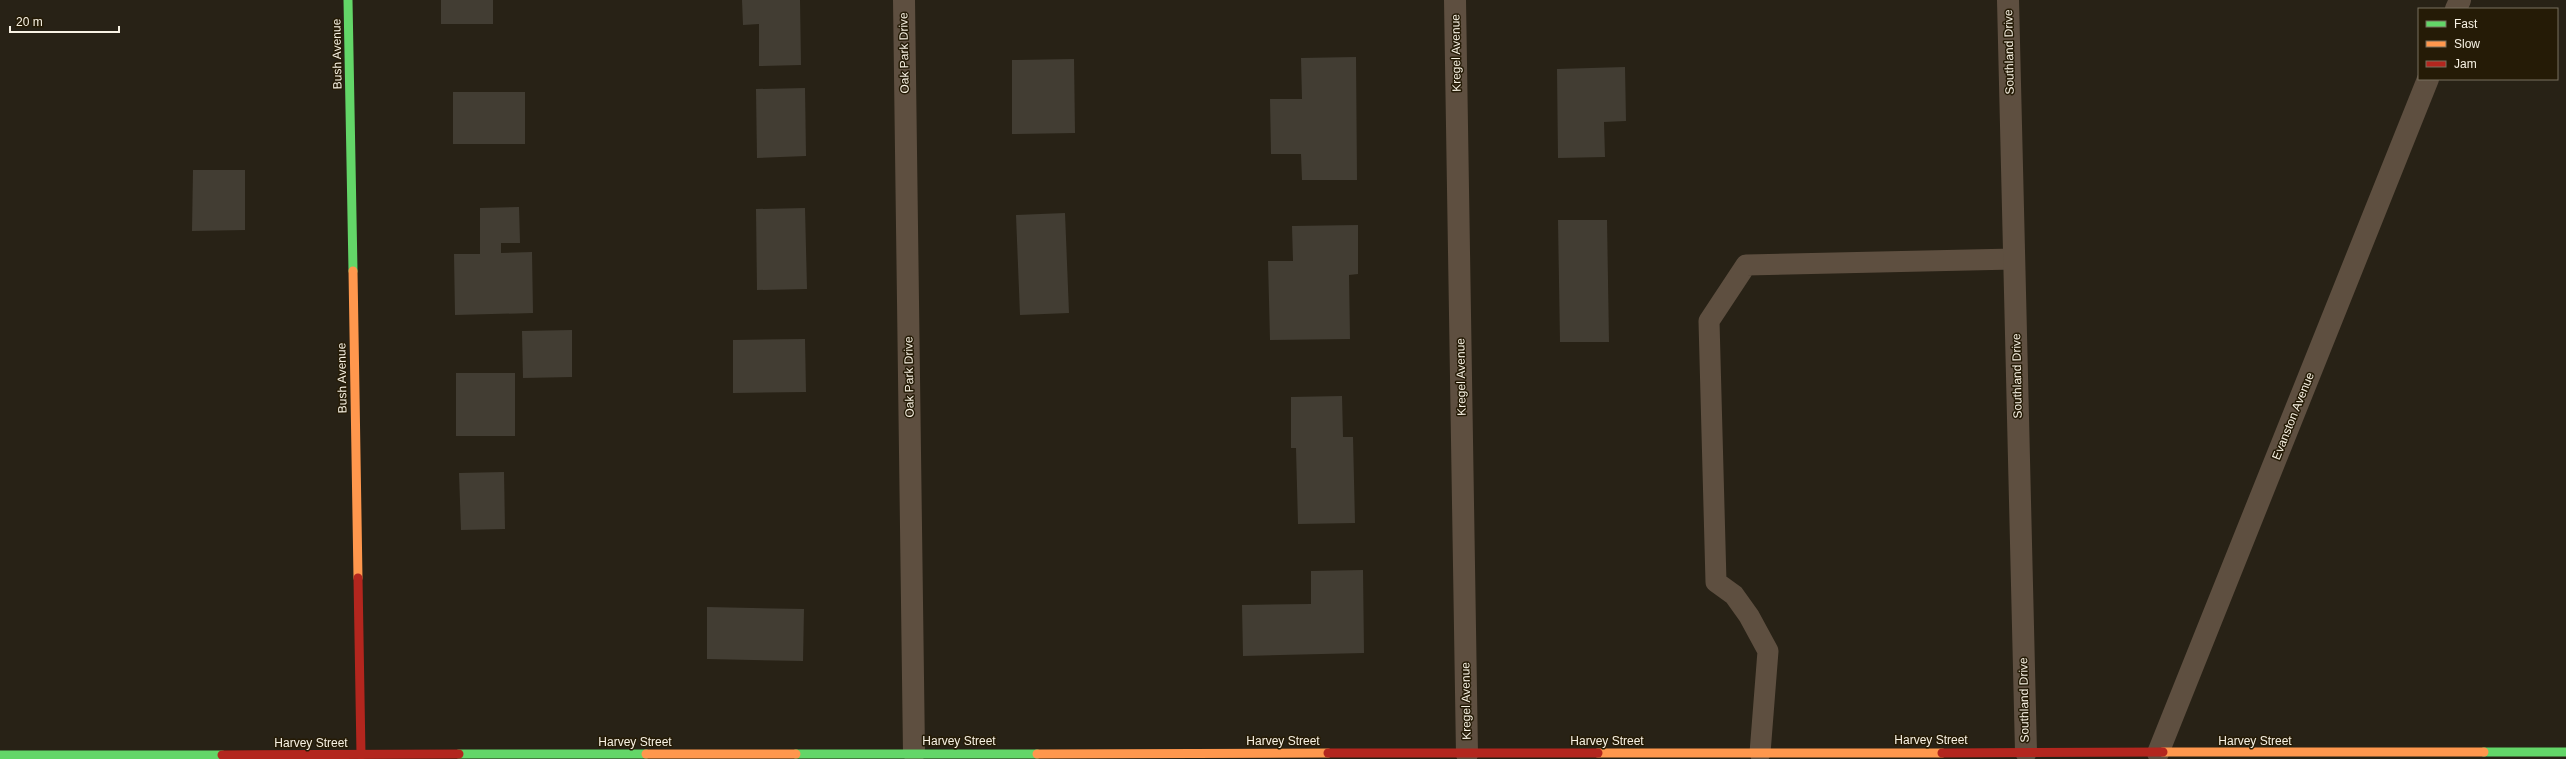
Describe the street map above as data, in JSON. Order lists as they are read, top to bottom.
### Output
{
  "streets": {
    "street": [
      "Southland Drive",
      "Oak Park Drive",
      "Kregel Avenue",
      "Bush Avenue",
      "Evanston Avenue",
      "Harvey Street"
    ]
  },
  "crossings": [
    ["Southland Drive", "Harvey Street"],
    ["Oak Park Drive", "Harvey Street"],
    ["Kregel Avenue", "Harvey Street"],
    ["Bush Avenue", "Harvey Street"],
    ["Evanston Avenue", "Harvey Street"]
  ],
  "legend": ["Fast", "Slow", "Jam"],
  "scale_bar": "20 m"
}
